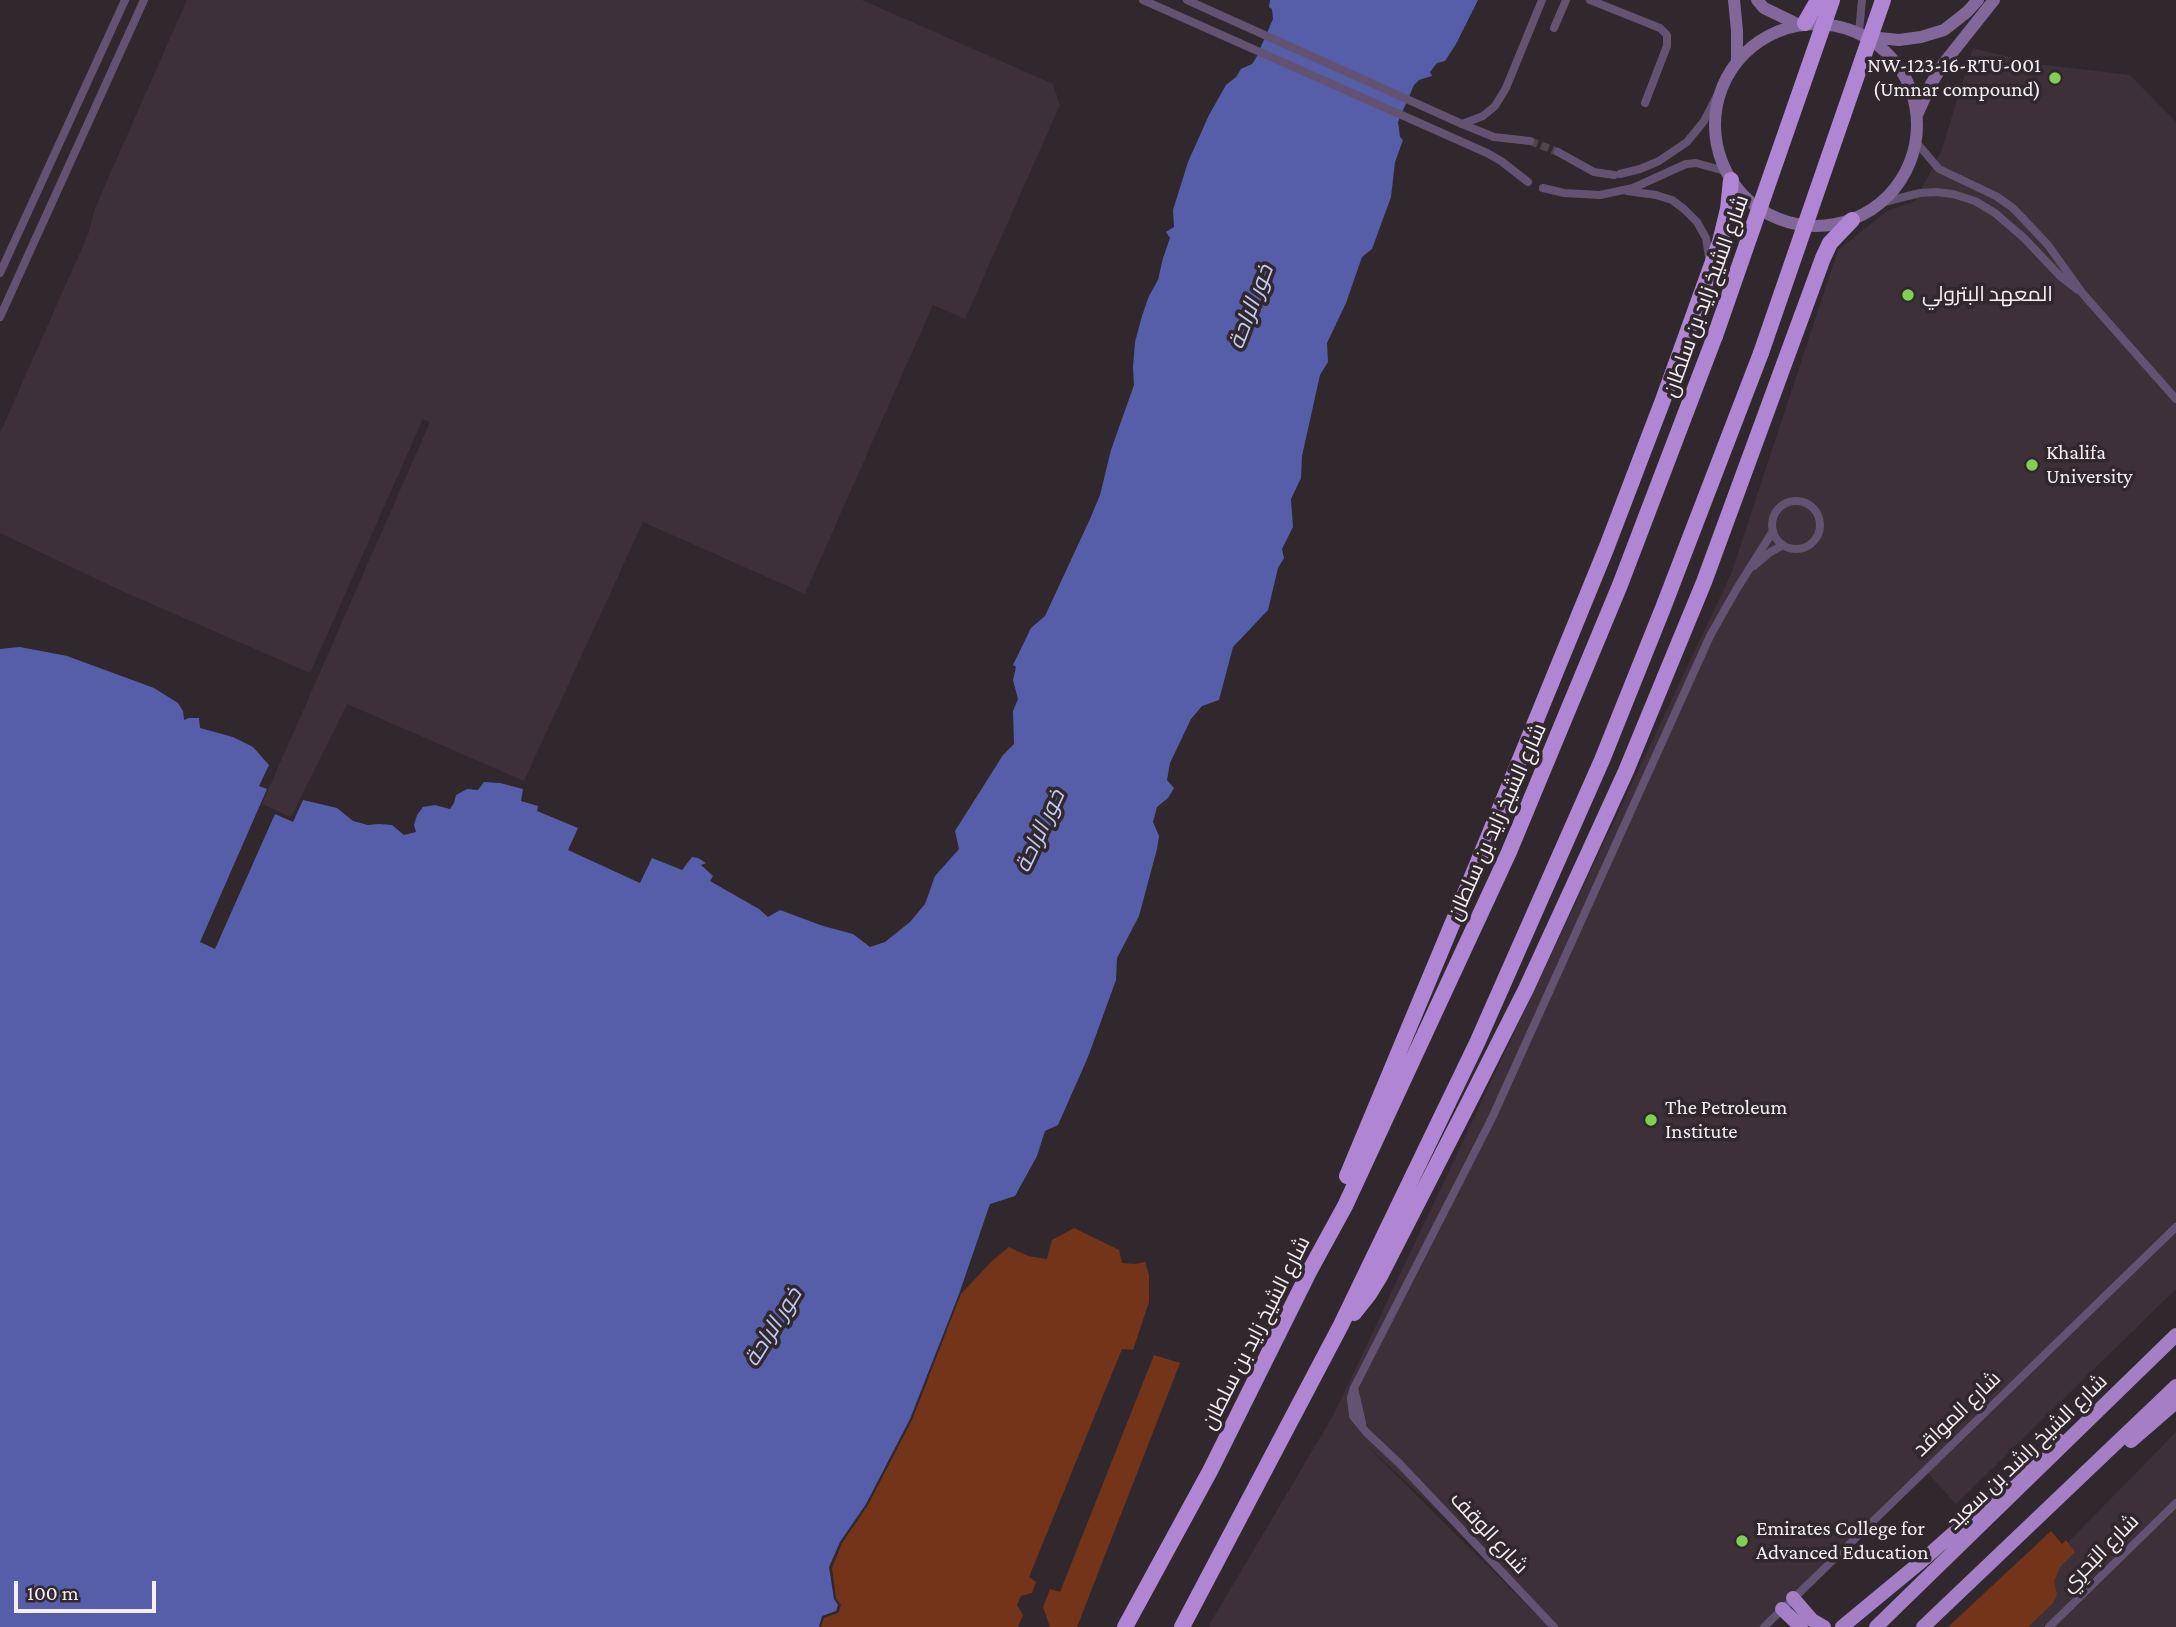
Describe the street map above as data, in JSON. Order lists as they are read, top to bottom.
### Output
{
  "streets": {
    "highway": ["شارع الشيخ زايد بن سلطان", "شارع الشيخ راشد بن سعيد"],
    "street": ["شارع المواقد", "شارع الوقف", "شارع البَحرِي"]
  },
  "water": ["خور الراحة"],
  "places": [
    "NW-123-16-RTU-001 (Umnar compound)",
    "المعهد البترولي",
    "Khalifa University",
    "The Petroleum Institute",
    "Emirates College for Advanced Education"
  ],
  "scale_bar": "100 m"
}
